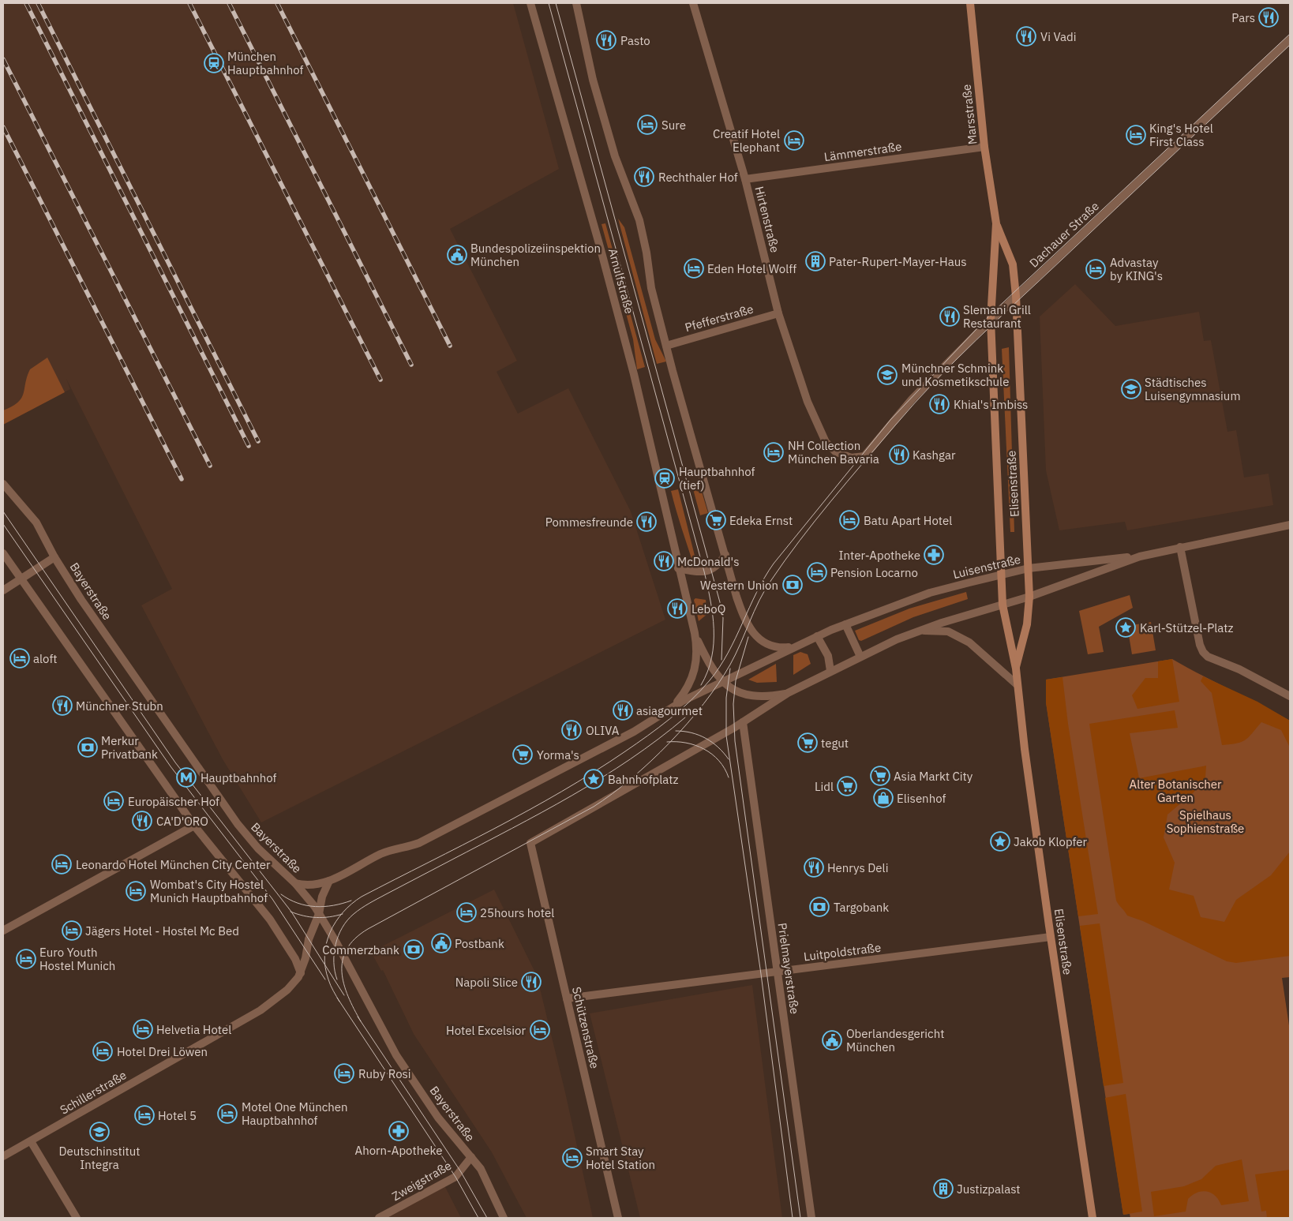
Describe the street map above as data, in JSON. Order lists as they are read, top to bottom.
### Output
{
  "streets": {
    "main road": ["Marsstraße", "Elisenstraße"],
    "street": [
      "Lämmerstraße",
      "Hirtenstraße",
      "Dachauer Straße",
      "Arnulfstraße",
      "Pfefferstraße",
      "Luisenstraße",
      "Bayerstraße",
      "Luitpoldstraße",
      "Prielmayerstraße",
      "Schützenstraße",
      "Schillerstraße",
      "Zweigstraße"
    ]
  },
  "crossings": [
    ["Marsstraße", "Lämmerstraße"],
    ["Marsstraße", "Dachauer Straße"],
    ["Marsstraße", "Elisenstraße"],
    ["Lämmerstraße", "Hirtenstraße"],
    ["Hirtenstraße", "Dachauer Straße"],
    ["Hirtenstraße", "Pfefferstraße"],
    ["Dachauer Straße", "Elisenstraße"],
    ["Arnulfstraße", "Luisenstraße"],
    ["Elisenstraße", "Luisenstraße"],
    ["Elisenstraße", "Luitpoldstraße"],
    ["Bayerstraße", "Schillerstraße"],
    ["Bayerstraße", "Zweigstraße"],
    ["Luitpoldstraße", "Prielmayerstraße"],
    ["Luitpoldstraße", "Schützenstraße"],
    ["Prielmayerstraße", "Schützenstraße"]
  ],
  "parks": ["Alter Botanischer Garten", "Spielhaus Sophienstraße"],
  "places": {
    "restaurant": [
      "Pars",
      "Vi Vadi",
      "Pasto",
      "Rechthaler Hof",
      "Slemani Grill Restaurant",
      "Khial's Imbiss",
      "Kashgar",
      "Pommesfreunde",
      "McDonald's",
      "LeboQ",
      "Münchner Stubn",
      "asiagourmet",
      "OLIVA",
      "CA'D'ORO",
      "Henrys Deli",
      "Napoli Slice"
    ],
    "station": ["München Hauptbahnhof", "Hauptbahnhof (tief)"],
    "hotel": [
      "Sure",
      "King's Hotel First Class",
      "Creatif Hotel Elephant",
      "Eden Hotel Wolff",
      "Advastay by KING's",
      "NH Collection München Bavaria",
      "Batu Apart Hotel",
      "Pension Locarno",
      "aloft",
      "Europäischer Hof",
      "Leonardo Hotel München City Center",
      "Wombat's City Hostel Munich Hauptbahnhof",
      "25hours hotel",
      "Jägers Hotel - Hostel Mc Bed",
      "Euro Youth Hostel Munich",
      "Helvetia Hotel",
      "Hotel Excelsior",
      "Hotel Drei Löwen",
      "Ruby Rosi",
      "Motel One München Hauptbahnhof",
      "Hotel 5",
      "Smart Stay Hotel Station"
    ],
    "public building": ["Bundespolizeiinspektion München", "Postbank", "Oberlandesgericht München"],
    "building": ["Pater-Rupert-Mayer-Haus", "Justizpalast"],
    "school or university": ["Münchner Schmink und Kosmetikschule", "Städtisches Luisengymnasium", "Deutschinstitut Integra"],
    "supermarket": [
      "Edeka Ernst",
      "tegut",
      "Yorma's",
      "Asia Markt City",
      "Lidl"
    ],
    "pharmacy": ["Inter-Apotheke", "Ahorn-Apotheke"],
    "bank": [
      "Western Union",
      "Merkur Privatbank",
      "Targobank",
      "Commerzbank"
    ],
    "place": ["Karl-Stützel-Platz", "Bahnhofplatz", "Jakob Klopfer"],
    "metro station": ["Hauptbahnhof"],
    "shop": ["Elisenhof"]
  }
}
